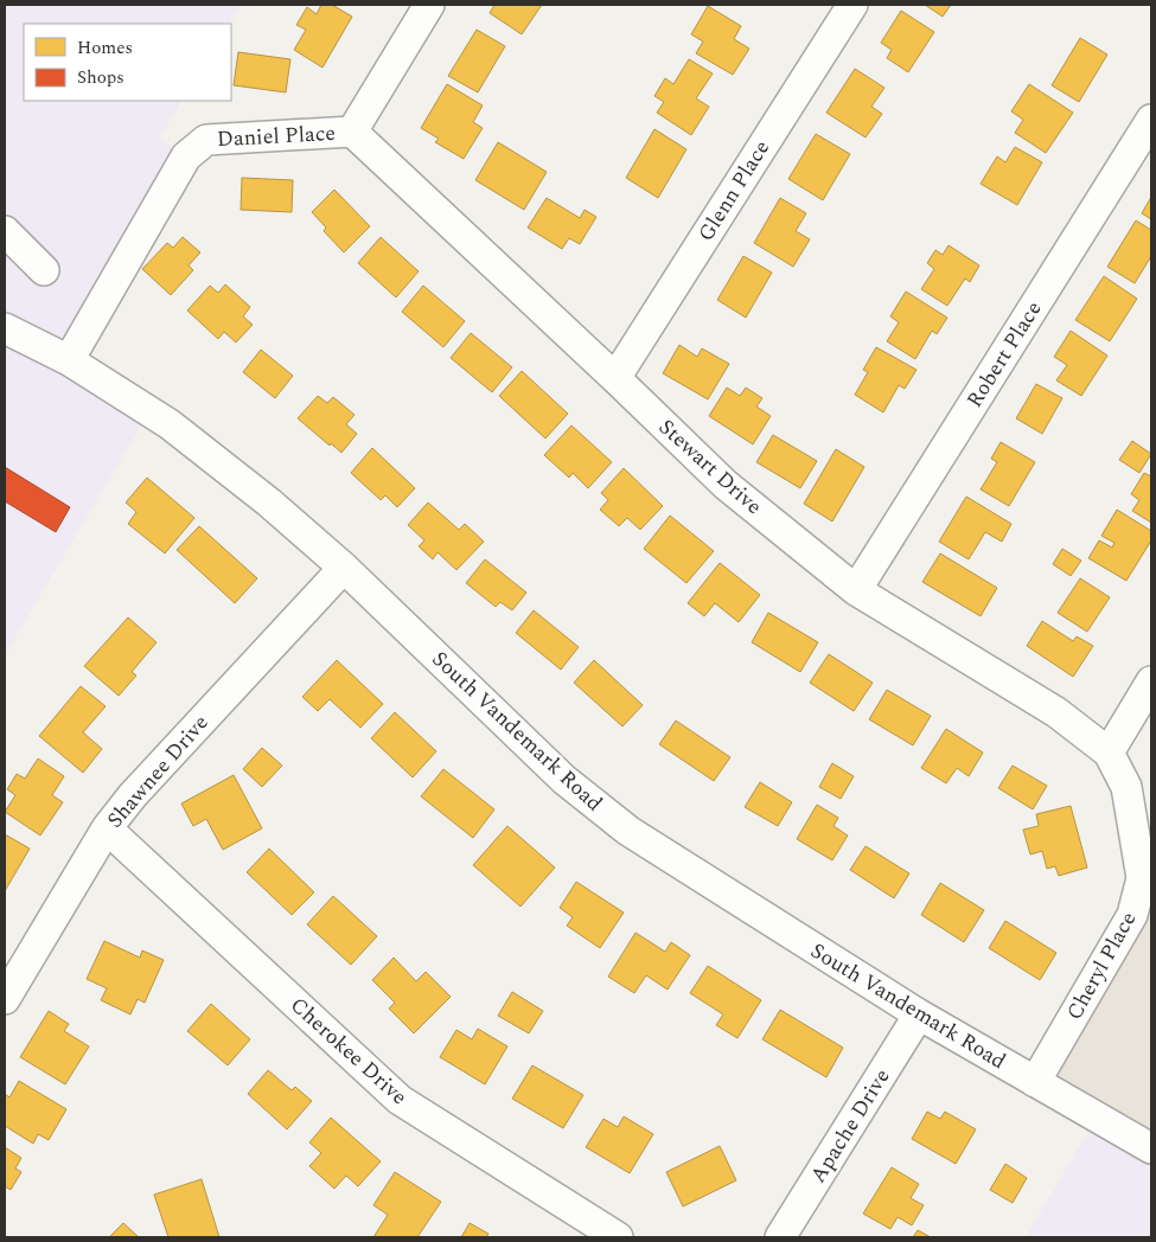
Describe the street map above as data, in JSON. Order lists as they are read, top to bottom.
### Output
{
  "streets": {
    "street": [
      "Daniel Place",
      "Glenn Place",
      "Robert Place",
      "Stewart Drive",
      "South Vandemark Road",
      "Shawnee Drive",
      "Cheryl Place",
      "Cherokee Drive",
      "Apache Drive"
    ]
  },
  "crossings": [
    ["Daniel Place", "Stewart Drive"],
    ["Daniel Place", "South Vandemark Road"],
    ["Glenn Place", "Stewart Drive"],
    ["Robert Place", "Stewart Drive"],
    ["Stewart Drive", "Cheryl Place"],
    ["South Vandemark Road", "Shawnee Drive"],
    ["South Vandemark Road", "Cheryl Place"],
    ["South Vandemark Road", "Apache Drive"],
    ["Shawnee Drive", "Cherokee Drive"]
  ],
  "legend": ["Homes", "Shops"]
}
